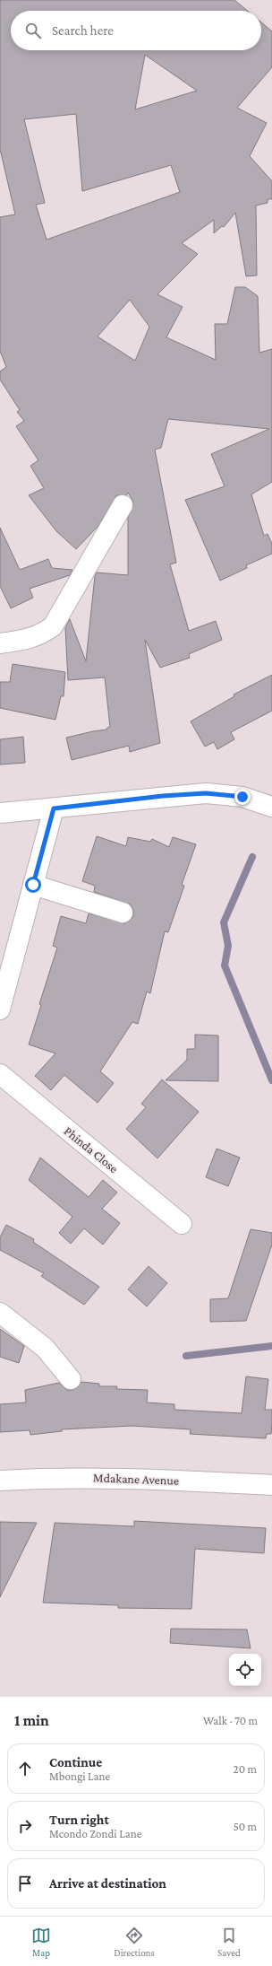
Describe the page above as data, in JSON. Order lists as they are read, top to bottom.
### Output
{
  "streets": {
    "street": ["Phinda Close", "Mdakane Avenue"]
  },
  "page": {
    "search": "Search here",
    "heading": ["1 min", "Walk · 70 m"],
    "list": [
      ["Continue", "Mbongi Lane", "20 m"],
      ["Turn right", "Mcondo Zondi Lane", "50 m"],
      "Arrive at destination"
    ],
    "nav": ["Map", "Directions", "Saved"]
  }
}
